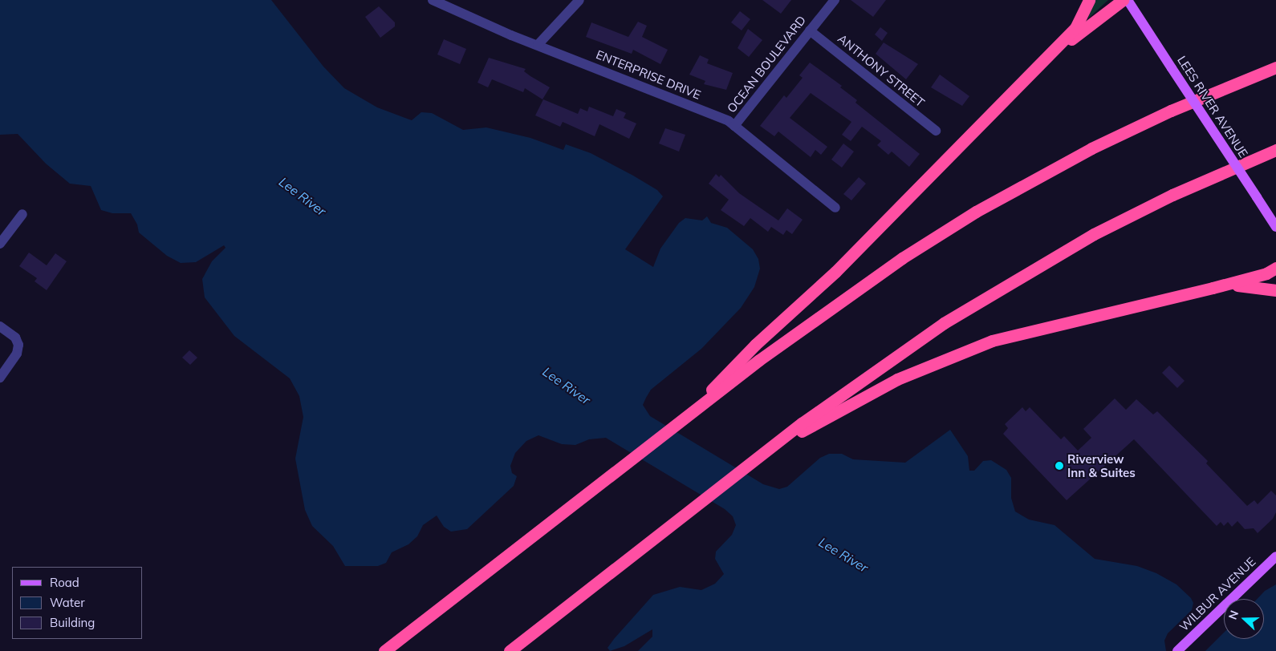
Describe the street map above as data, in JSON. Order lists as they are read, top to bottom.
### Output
{
  "streets": {
    "main road": ["LEES RIVER AVENUE", "WILBUR AVENUE"],
    "street": ["OCEAN BOULEVARD", "ANTHONY STREET", "ENTERPRISE DRIVE"]
  },
  "crossings": [
    ["OCEAN BOULEVARD", "ANTHONY STREET"],
    ["OCEAN BOULEVARD", "ENTERPRISE DRIVE"]
  ],
  "water": ["Lee River"],
  "places": ["Riverview Inn & Suites"],
  "legend": ["Road", "Water", "Building"],
  "north": "left"
}
